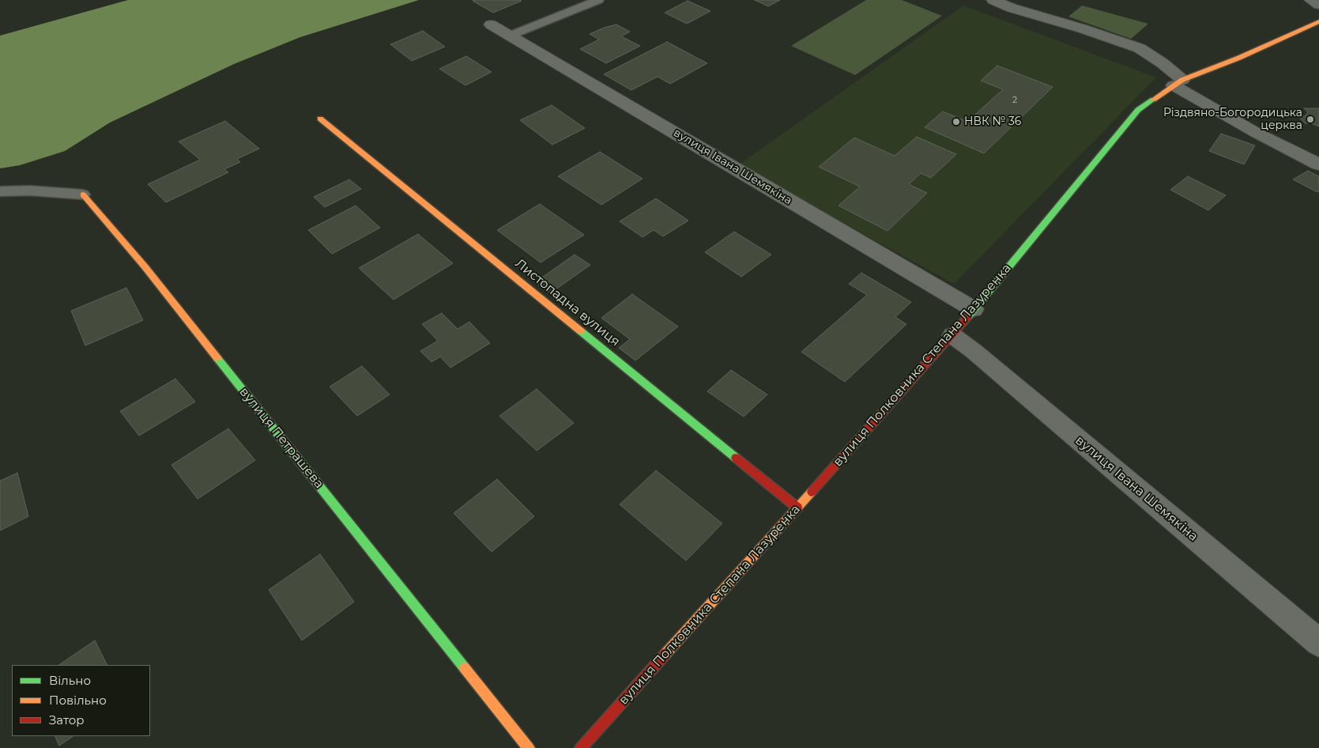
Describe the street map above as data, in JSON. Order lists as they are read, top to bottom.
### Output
{
  "streets": {
    "street": [
      "вулиця Івана Шемякіна",
      "Листопадна вулиця",
      "вулиця Полковника Степана Лазуренка",
      "вулиця Петрашева"
    ]
  },
  "crossings": [
    ["вулиця Івана Шемякіна", "вулиця Полковника Степана Лазуренка"],
    ["Листопадна вулиця", "вулиця Полковника Степана Лазуренка"]
  ],
  "places": ["Різдвяно-Богородицька церква", "НВК № 36"],
  "house_numbers": ["2"],
  "legend": ["Вільно", "Повільно", "Затор"]
}
